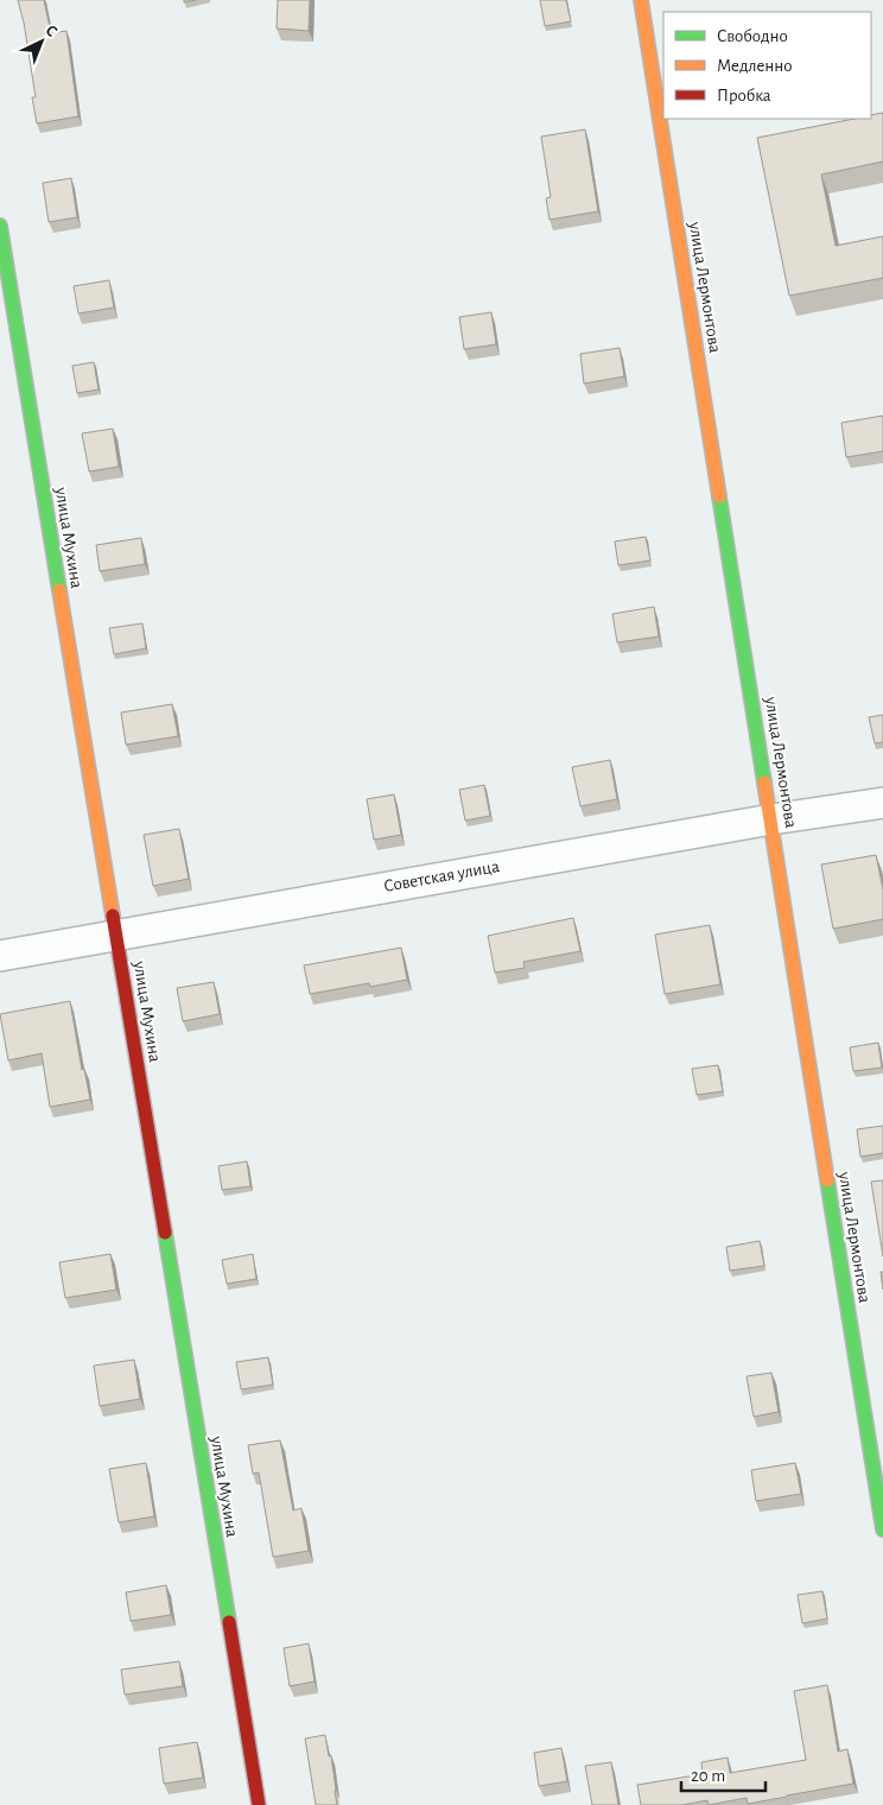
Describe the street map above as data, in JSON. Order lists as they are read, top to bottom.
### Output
{
  "streets": {
    "street": ["улица Лермонтова", "улица Мухина", "Советская улица"]
  },
  "crossings": [
    ["улица Лермонтова", "Советская улица"],
    ["улица Мухина", "Советская улица"]
  ],
  "legend": ["Свободно", "Медленно", "Пробка"],
  "scale_bar": "20 m",
  "north": "top right"
}
